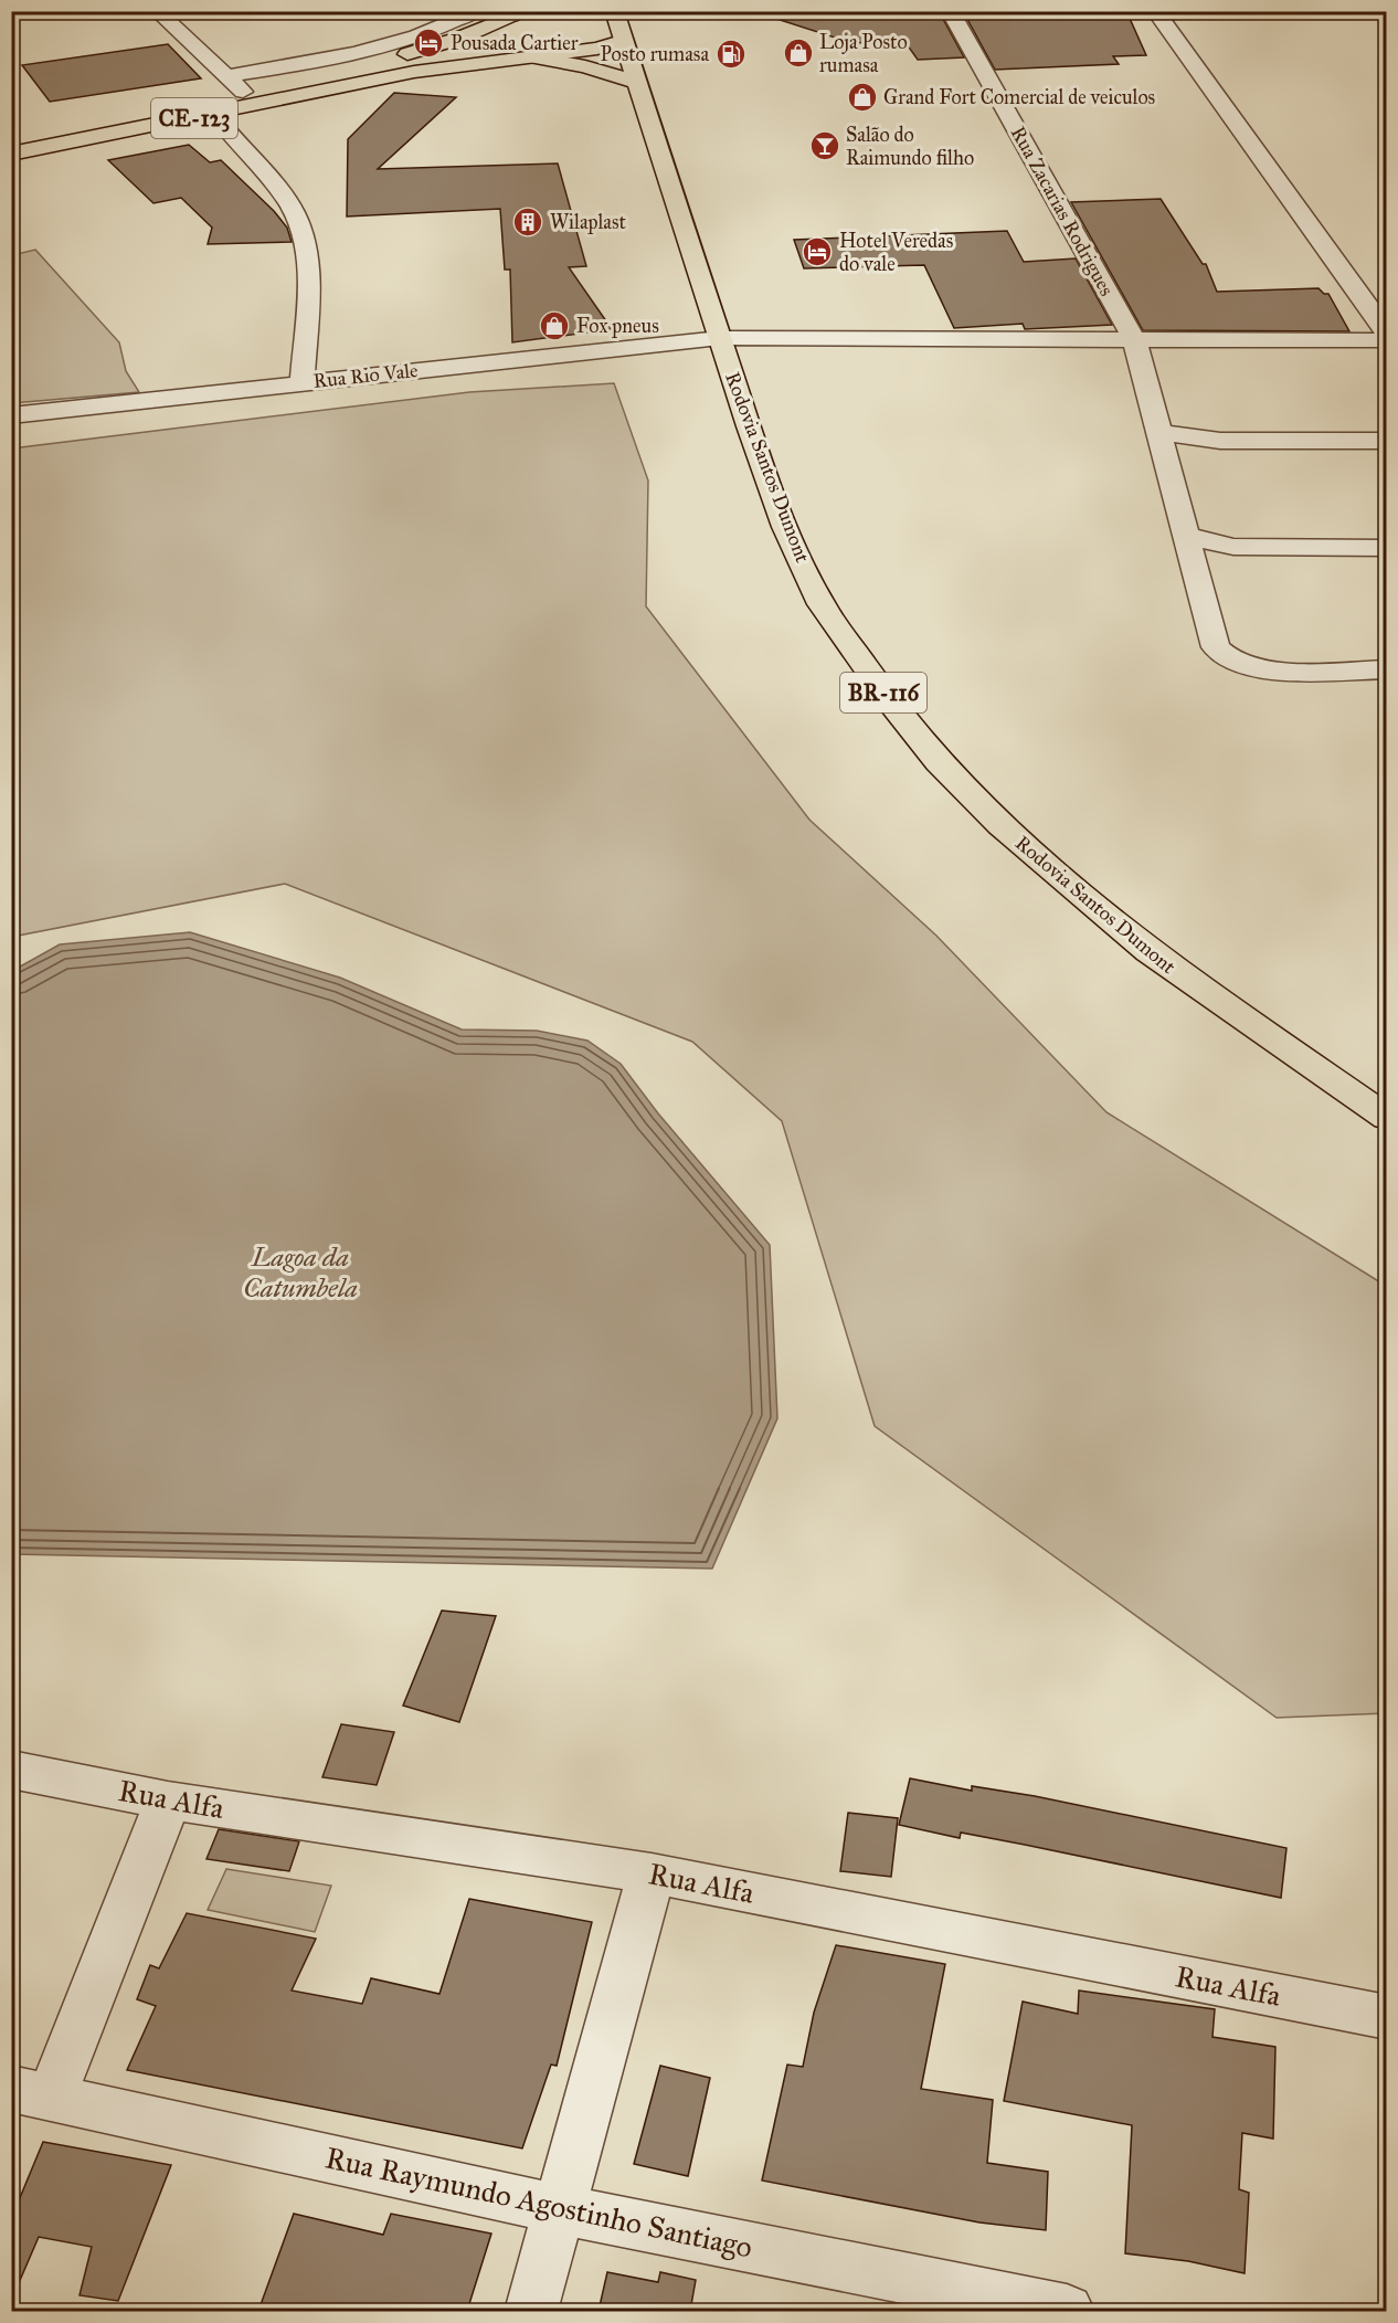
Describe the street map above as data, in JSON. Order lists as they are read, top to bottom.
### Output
{
  "streets": {
    "main road": ["CE-123", "Rodovia Santos Dumont", "BR-116"],
    "street": [
      "Rua Zacarias Rodrigues",
      "Rua Rio Vale",
      "Rua Alfa",
      "Rua Raymundo Agostinho Santiago"
    ]
  },
  "crossings": [
    ["Rua Zacarias Rodrigues", "Rua Rio Vale"],
    ["Rua Rio Vale", "Rodovia Santos Dumont"]
  ],
  "water": ["Lagoa da Catumbela"],
  "places": {
    "hotel": ["Pousada Cartier", "Hotel Veredas do vale"],
    "shop": ["Loja Posto rumasa", "Grand Fort Comercial de veiculos", "Fox pneus"],
    "fuel station": ["Posto rumasa"],
    "bar": ["Salão do Raimundo filho"],
    "building": ["Wilaplast"]
  }
}
